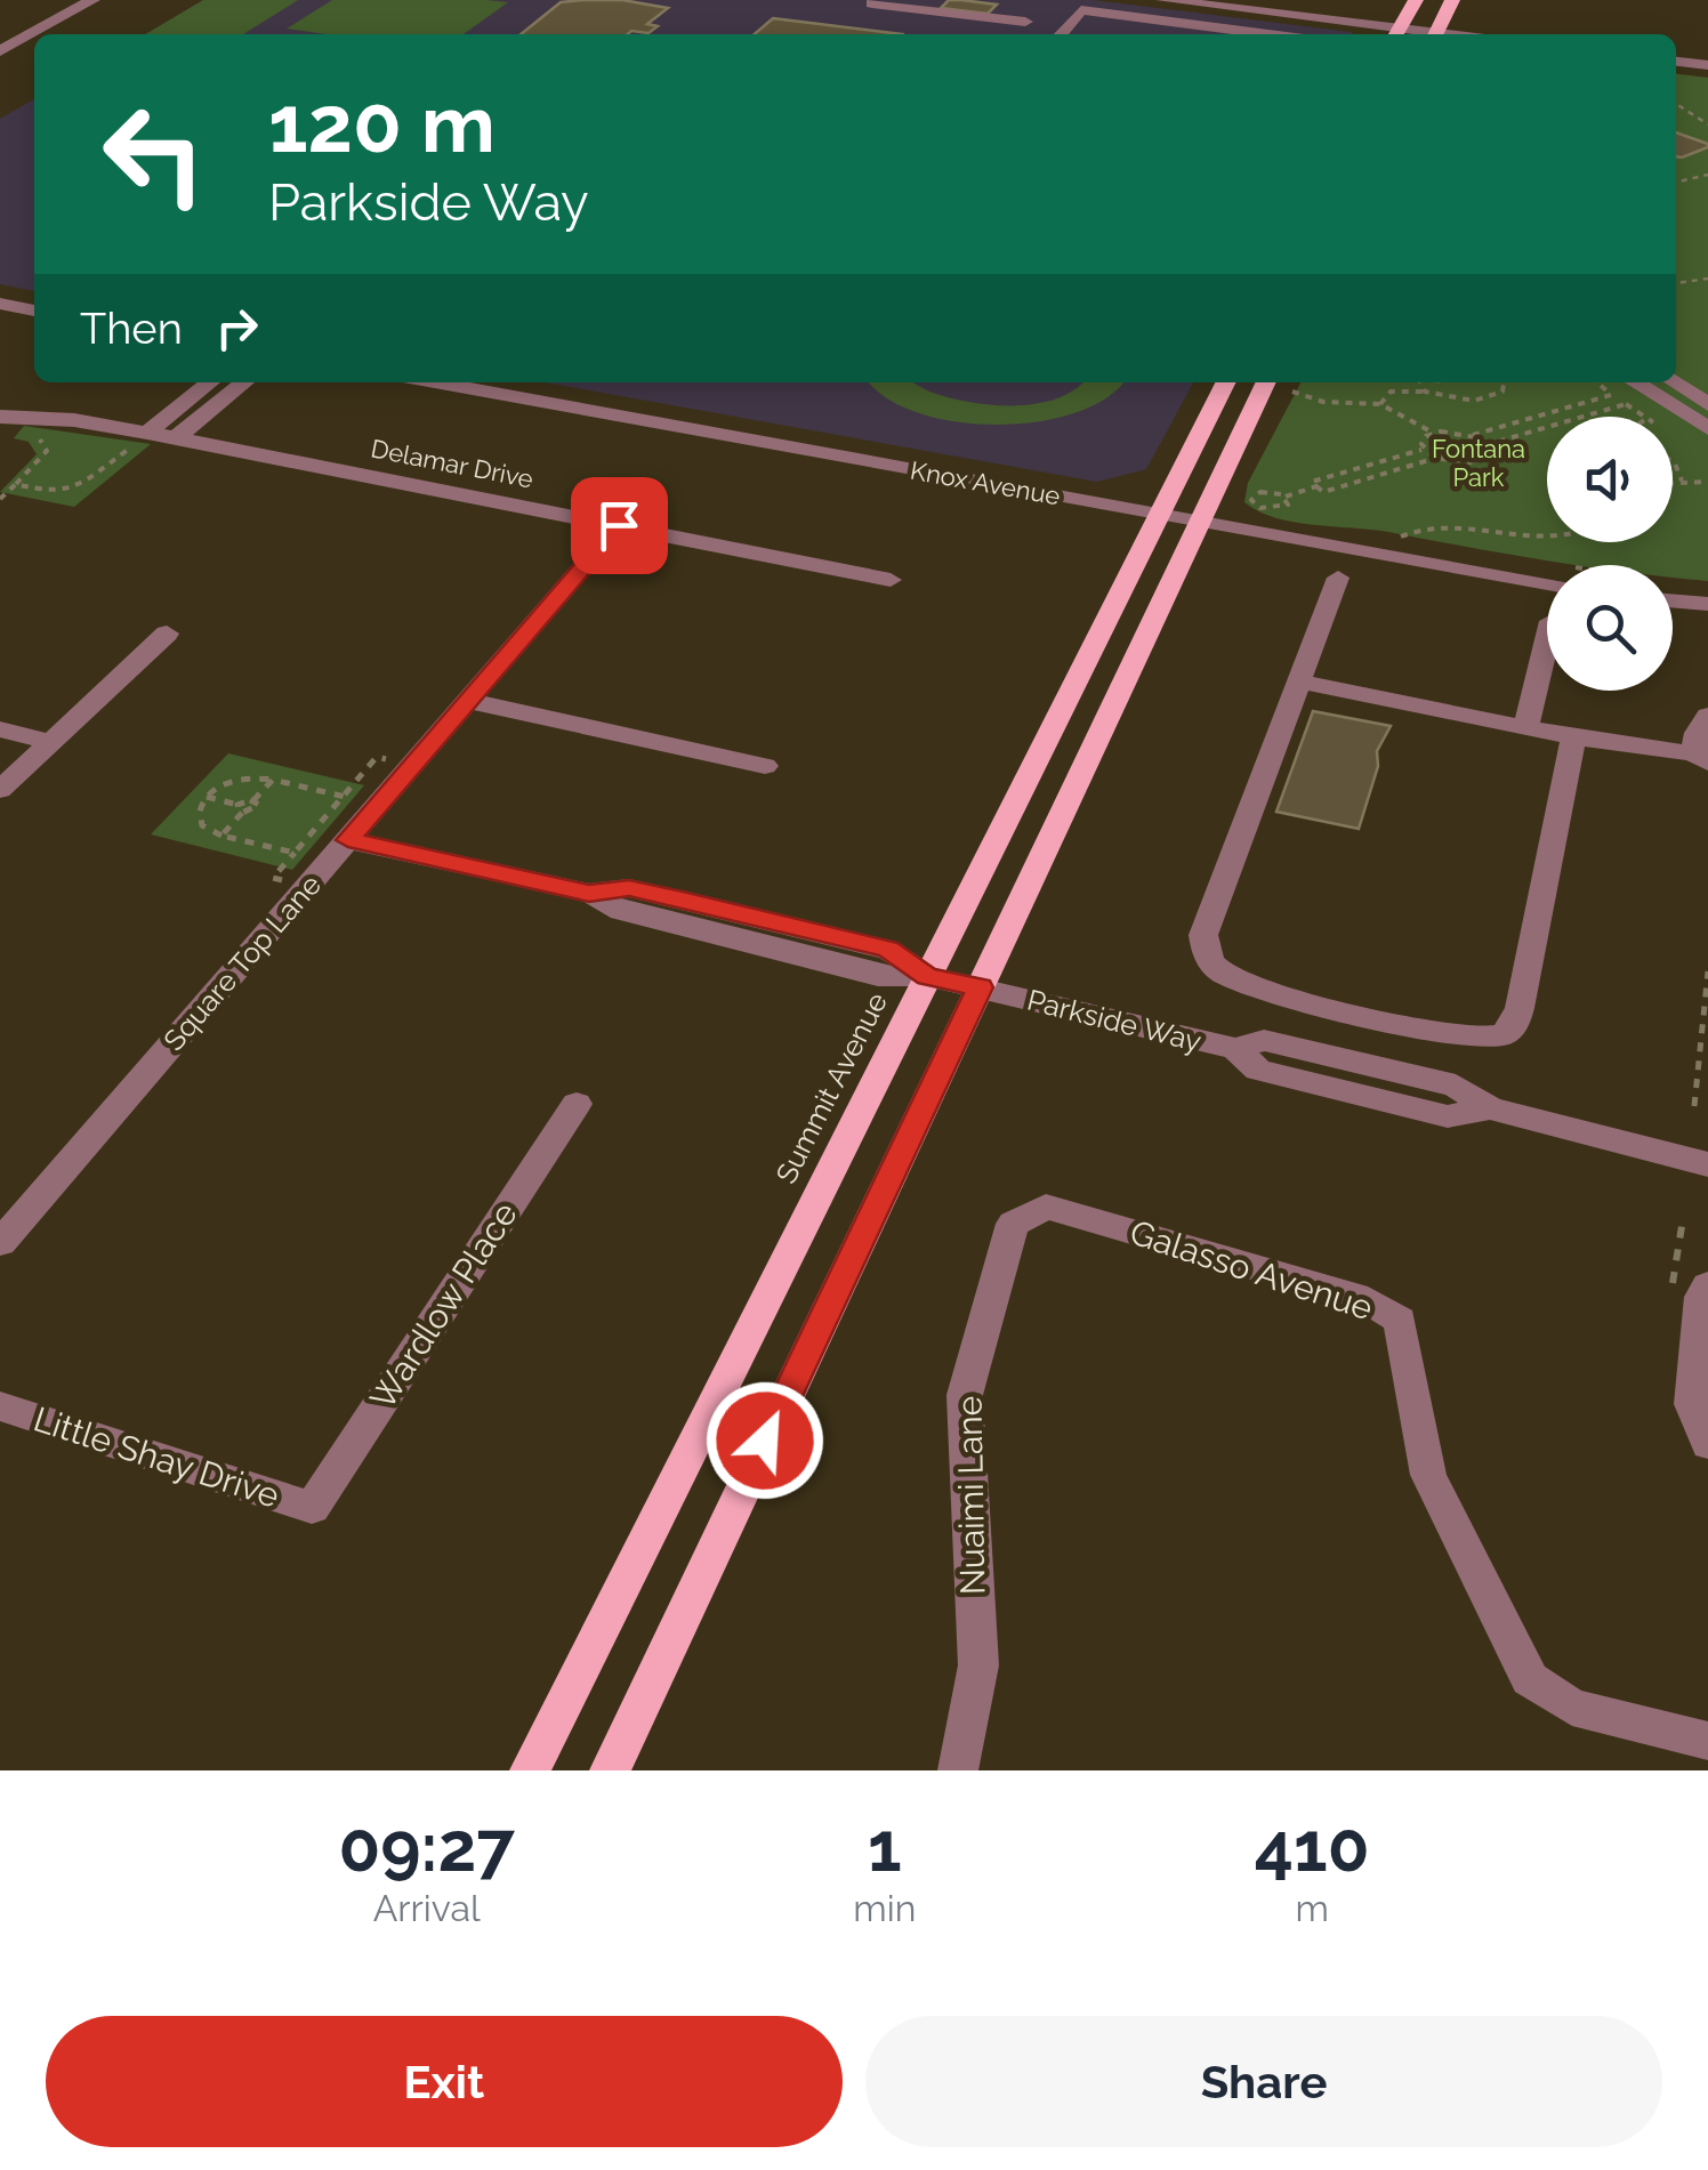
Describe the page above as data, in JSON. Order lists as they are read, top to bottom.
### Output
{
  "streets": {
    "main road": ["Summit Avenue"],
    "street": [
      "Delamar Drive",
      "Knox Avenue",
      "Square Top Lane",
      "Parkside Way",
      "Galasso Avenue",
      "Wardlow Place",
      "Little Shay Drive",
      "Nuaimi Lane"
    ]
  },
  "crossings": [
    ["Delamar Drive", "Square Top Lane"],
    ["Knox Avenue", "Summit Avenue"],
    ["Square Top Lane", "Parkside Way"],
    ["Parkside Way", "Summit Avenue"],
    ["Galasso Avenue", "Nuaimi Lane"],
    ["Wardlow Place", "Little Shay Drive"]
  ],
  "parks": ["Fontana Park"],
  "page": {
    "turn": ["120 m", "Parkside Way"],
    "then": "Then",
    "eta": [
      "09:27",
      "Arrival",
      "1",
      "min",
      "410",
      "m"
    ],
    "buttons": ["Exit", "Share"]
  }
}
